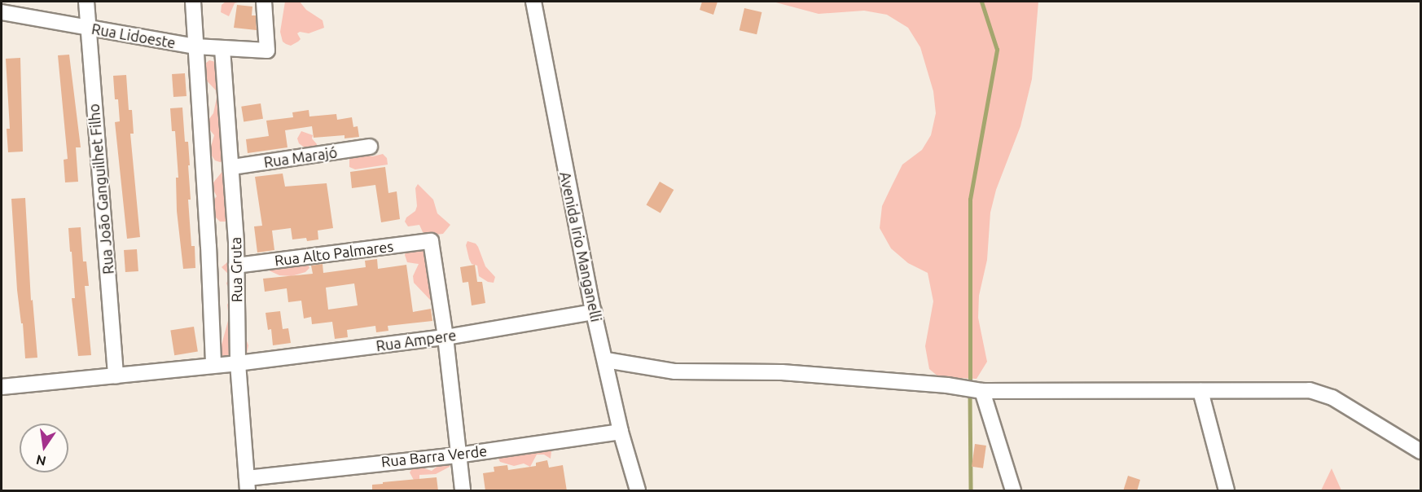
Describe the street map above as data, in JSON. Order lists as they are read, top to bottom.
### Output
{
  "streets": {
    "street": [
      "Rua Lidoeste",
      "Rua Marajó",
      "Rua João Ganguilhet Filho",
      "Avenida Irio Manganelli",
      "Rua Alto Palmares",
      "Rua Gruta",
      "Rua Ampere",
      "Rua Barra Verde"
    ]
  },
  "crossings": [
    ["Rua Lidoeste", "Rua João Ganguilhet Filho"],
    ["Rua Lidoeste", "Rua Gruta"],
    ["Rua Marajó", "Rua Gruta"],
    ["Rua João Ganguilhet Filho", "Rua Ampere"],
    ["Avenida Irio Manganelli", "Rua Ampere"],
    ["Avenida Irio Manganelli", "Rua Barra Verde"],
    ["Rua Alto Palmares", "Rua Gruta"],
    ["Rua Alto Palmares", "Rua Ampere"],
    ["Rua Gruta", "Rua Ampere"],
    ["Rua Gruta", "Rua Barra Verde"]
  ],
  "north": "bottom"
}
